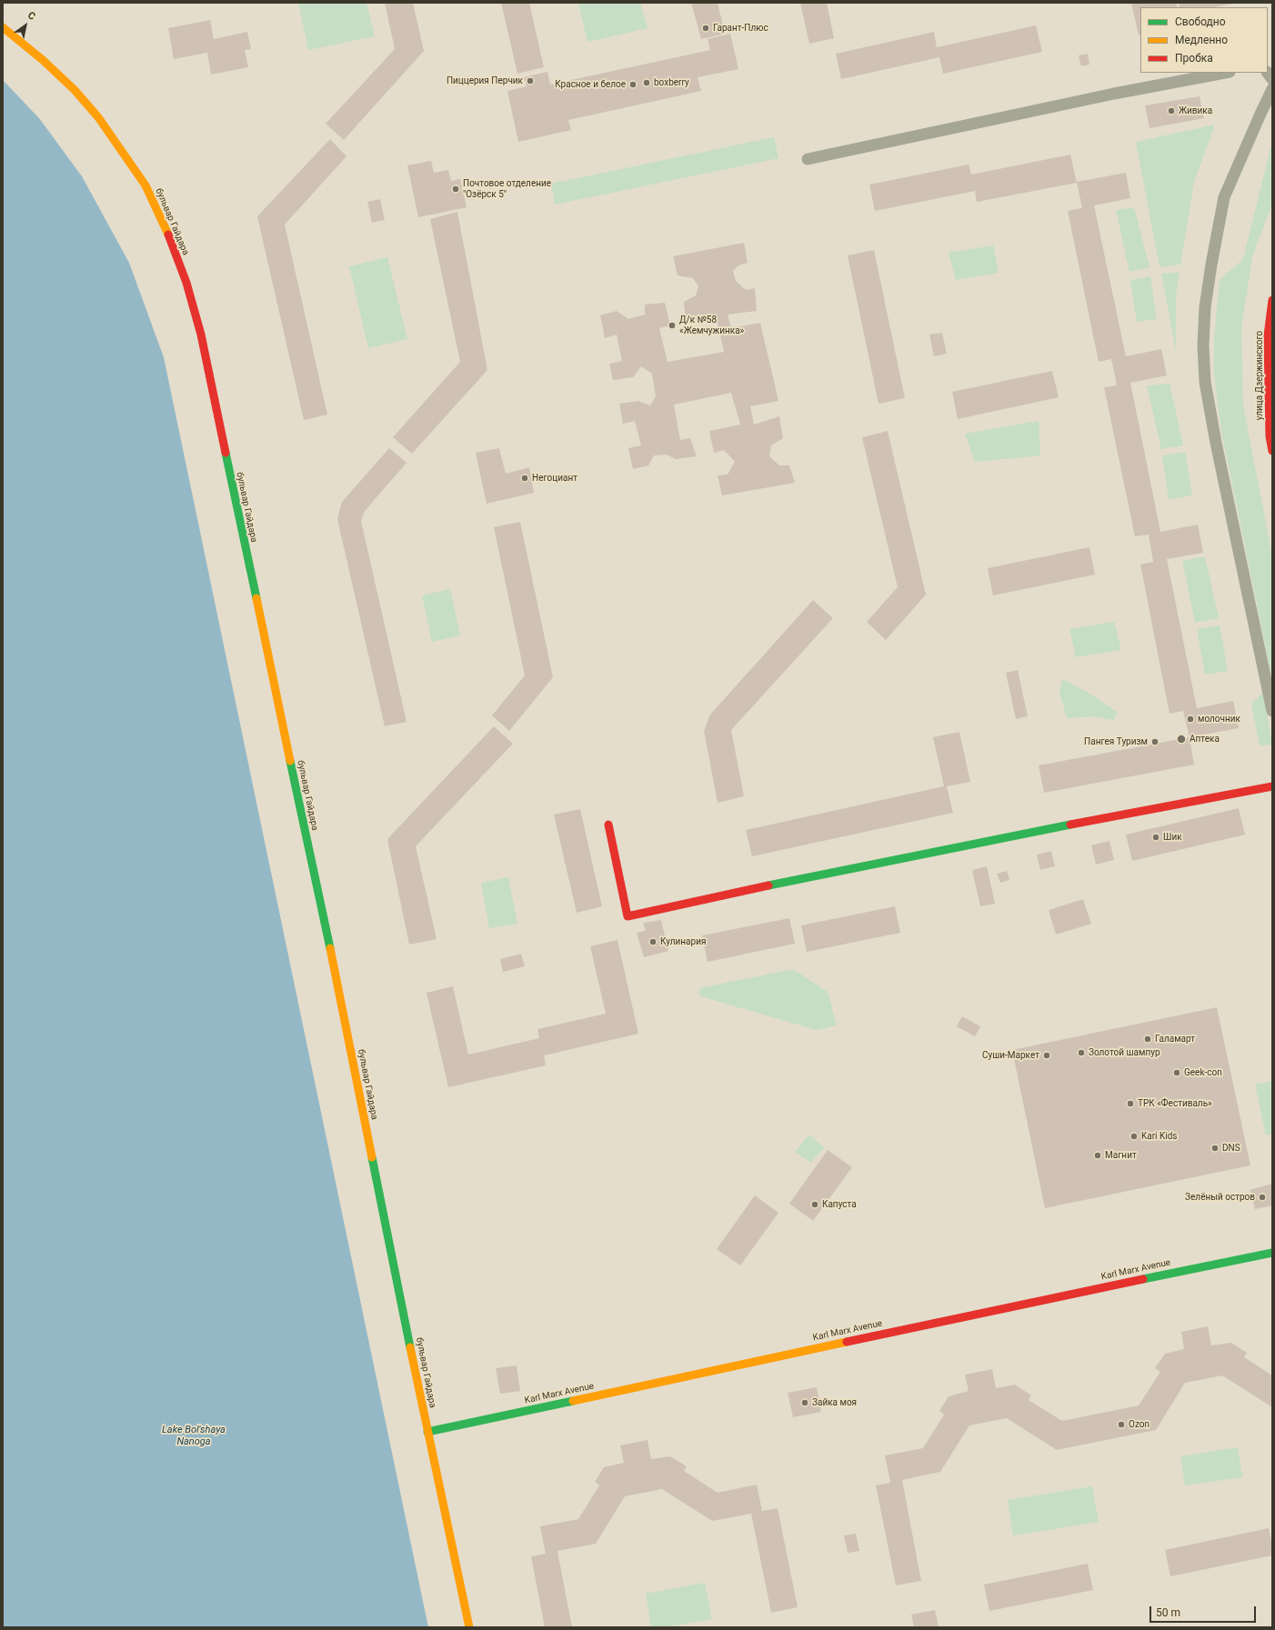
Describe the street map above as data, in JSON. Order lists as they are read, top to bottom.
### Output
{
  "streets": {
    "street": ["бульвар Гайдара", "улица Дзержинского", "Karl Marx Avenue"]
  },
  "crossings": [
    ["бульвар Гайдара", "Karl Marx Avenue"]
  ],
  "water": ["Lake Bol'shaya Nanoga"],
  "places": [
    "Гарант-Плюс",
    "Пиццерия Перчик",
    "boxberry",
    "Красное и белое",
    "Живика",
    "Почтовое отделение \"Озёрск 5\"",
    "Д/к №58 «Жемчужинка»",
    "Негоциант",
    "молочник",
    "Аптека",
    "Пангея Туризм",
    "Шик",
    "Кулинария",
    "Галамарт",
    "Золотой шампур",
    "Суши-Маркет",
    "Geek-con",
    "ТРК «Фестиваль»",
    "Kari Kids",
    "DNS",
    "Магнит",
    "Зелёный остров",
    "Капуста",
    "Зайка моя",
    "Ozon"
  ],
  "legend": ["Свободно", "Медленно", "Пробка"],
  "scale_bar": "50 m",
  "north": "top right"
}
